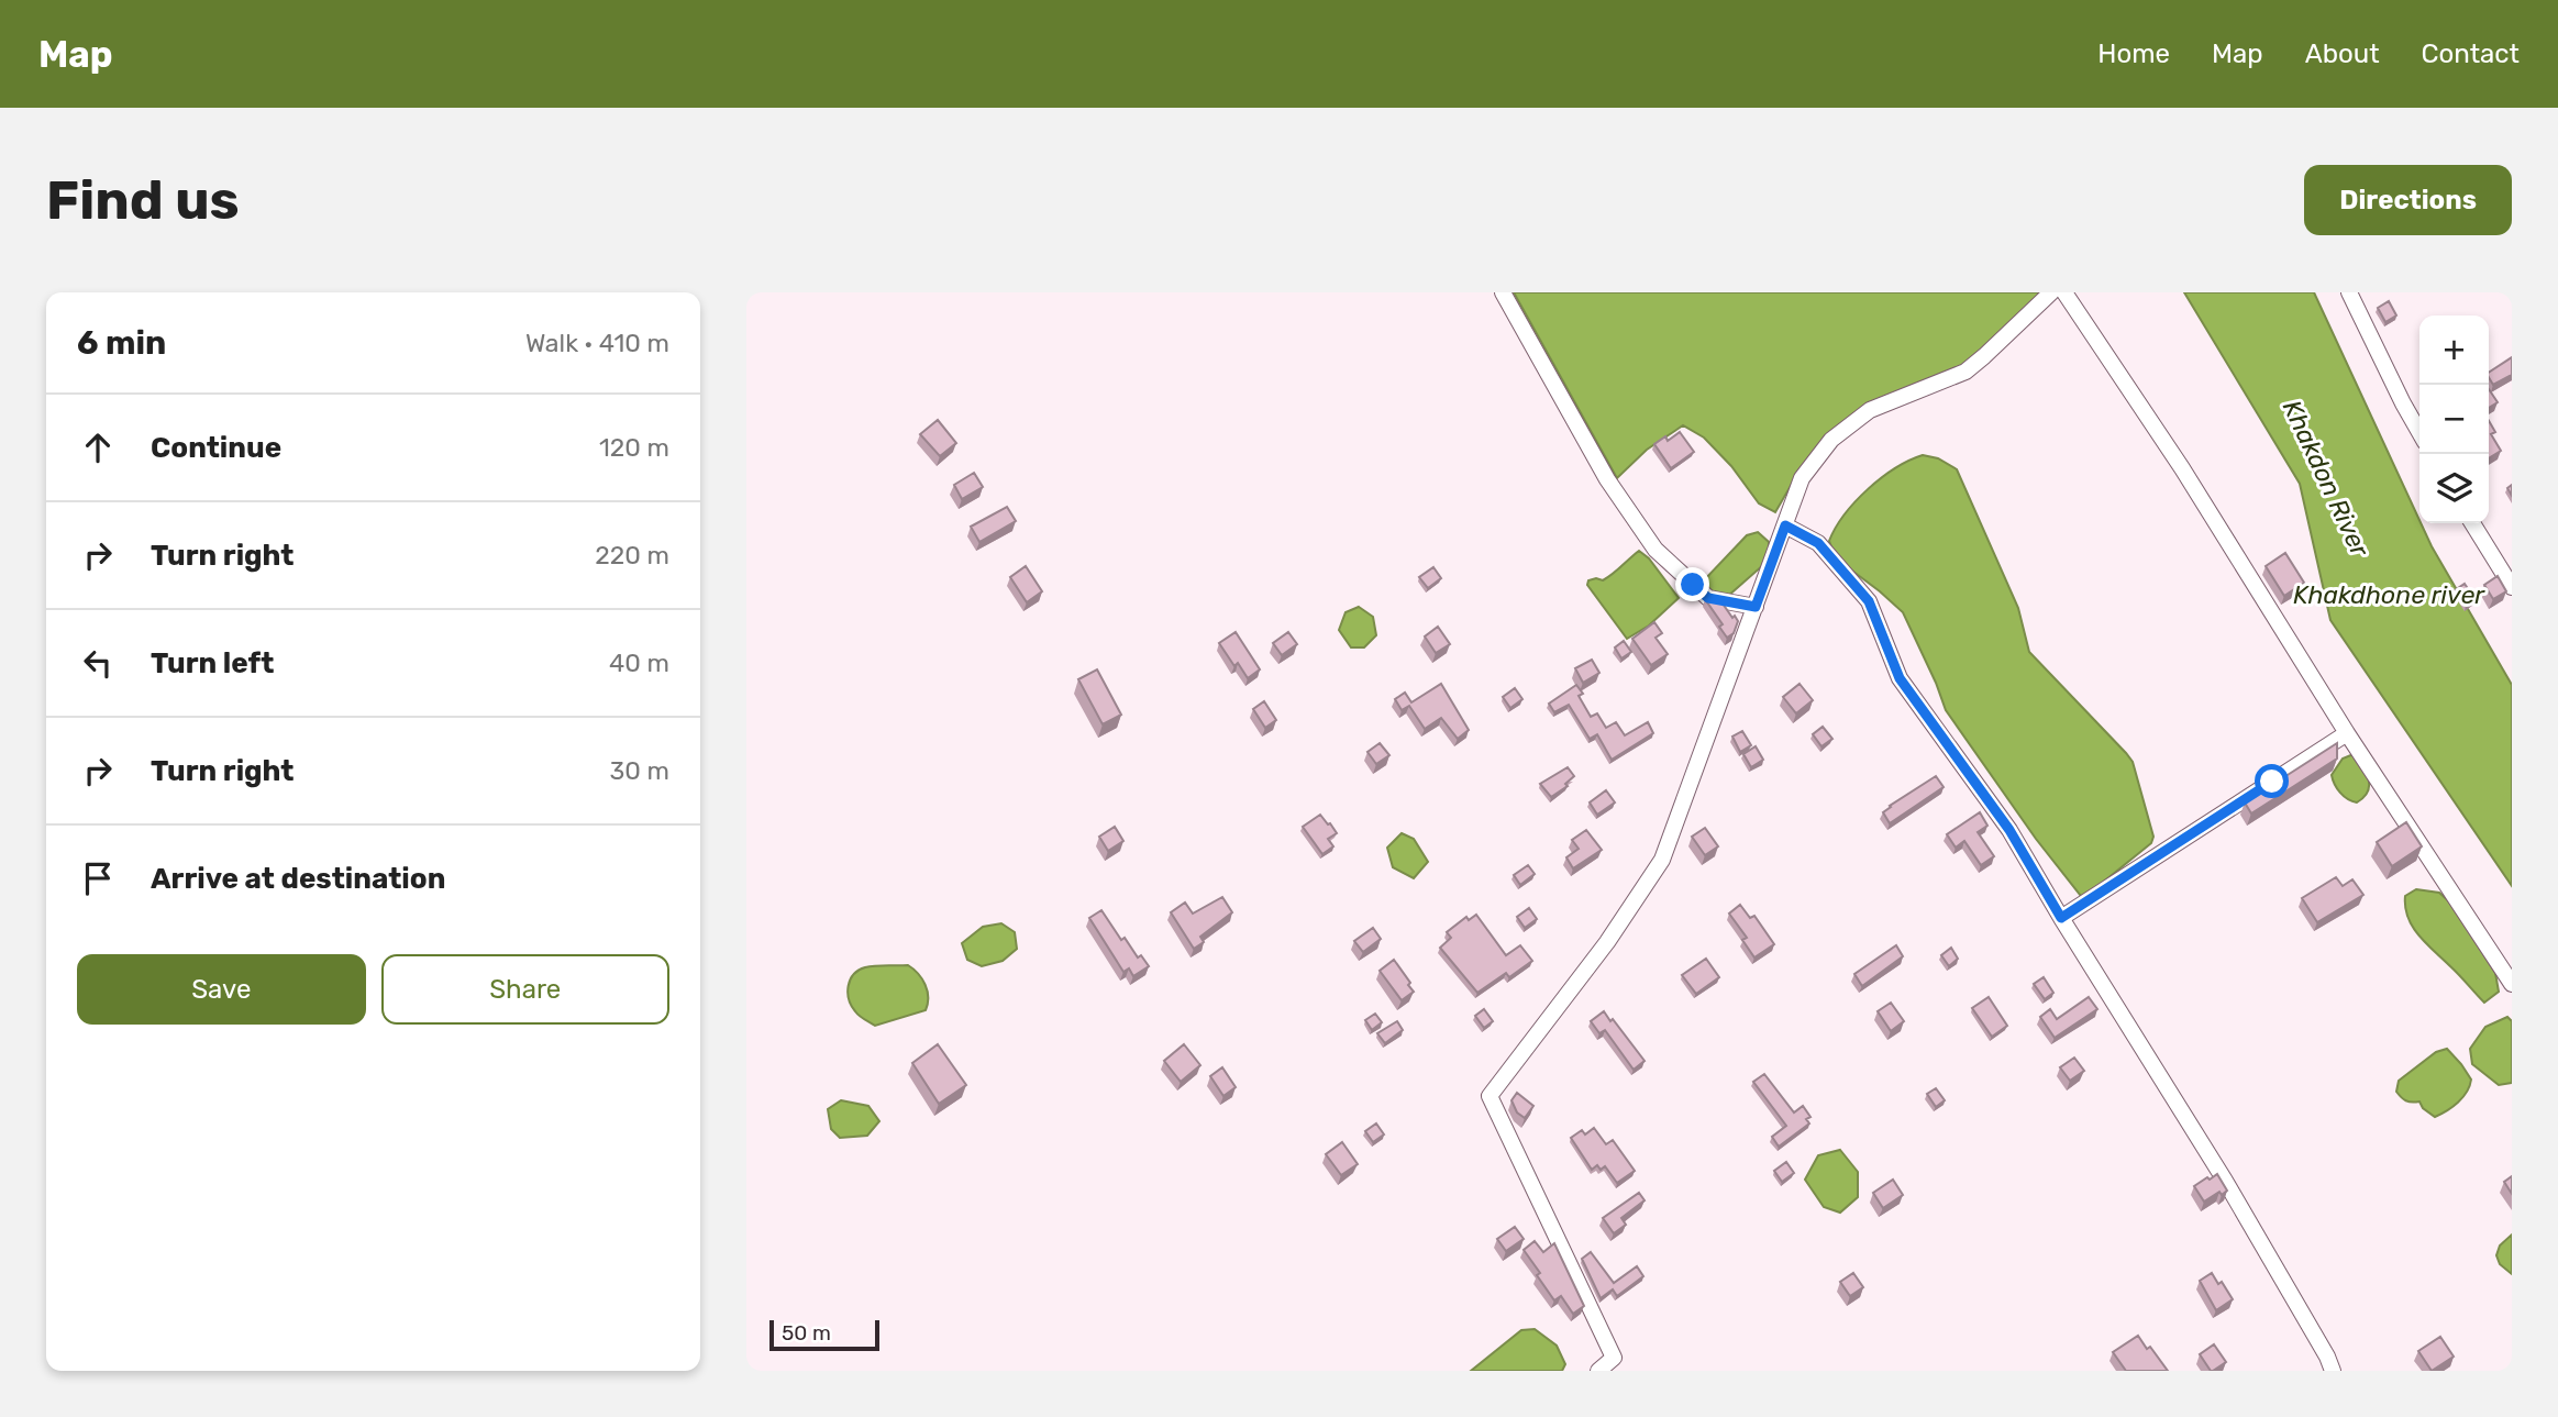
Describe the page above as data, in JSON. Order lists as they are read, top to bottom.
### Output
{
  "water": ["Khakdon River", "Khakdhone river"],
  "scale_bar": "50 m",
  "page": {
    "header": "Map",
    "nav": [
      "Home",
      "Map",
      "About",
      "Contact"
    ],
    "buttons": [
      "Directions",
      ["Save", "Share"]
    ],
    "title": "Find us",
    "heading": ["6 min", "Walk · 410 m"],
    "map_buttons": ["+", "−"],
    "list": [
      ["Continue", "120 m"],
      ["Turn right", "220 m"],
      ["Turn left", "40 m"],
      ["Turn right", "30 m"],
      "Arrive at destination"
    ],
    "scale": "50 m"
  }
}
